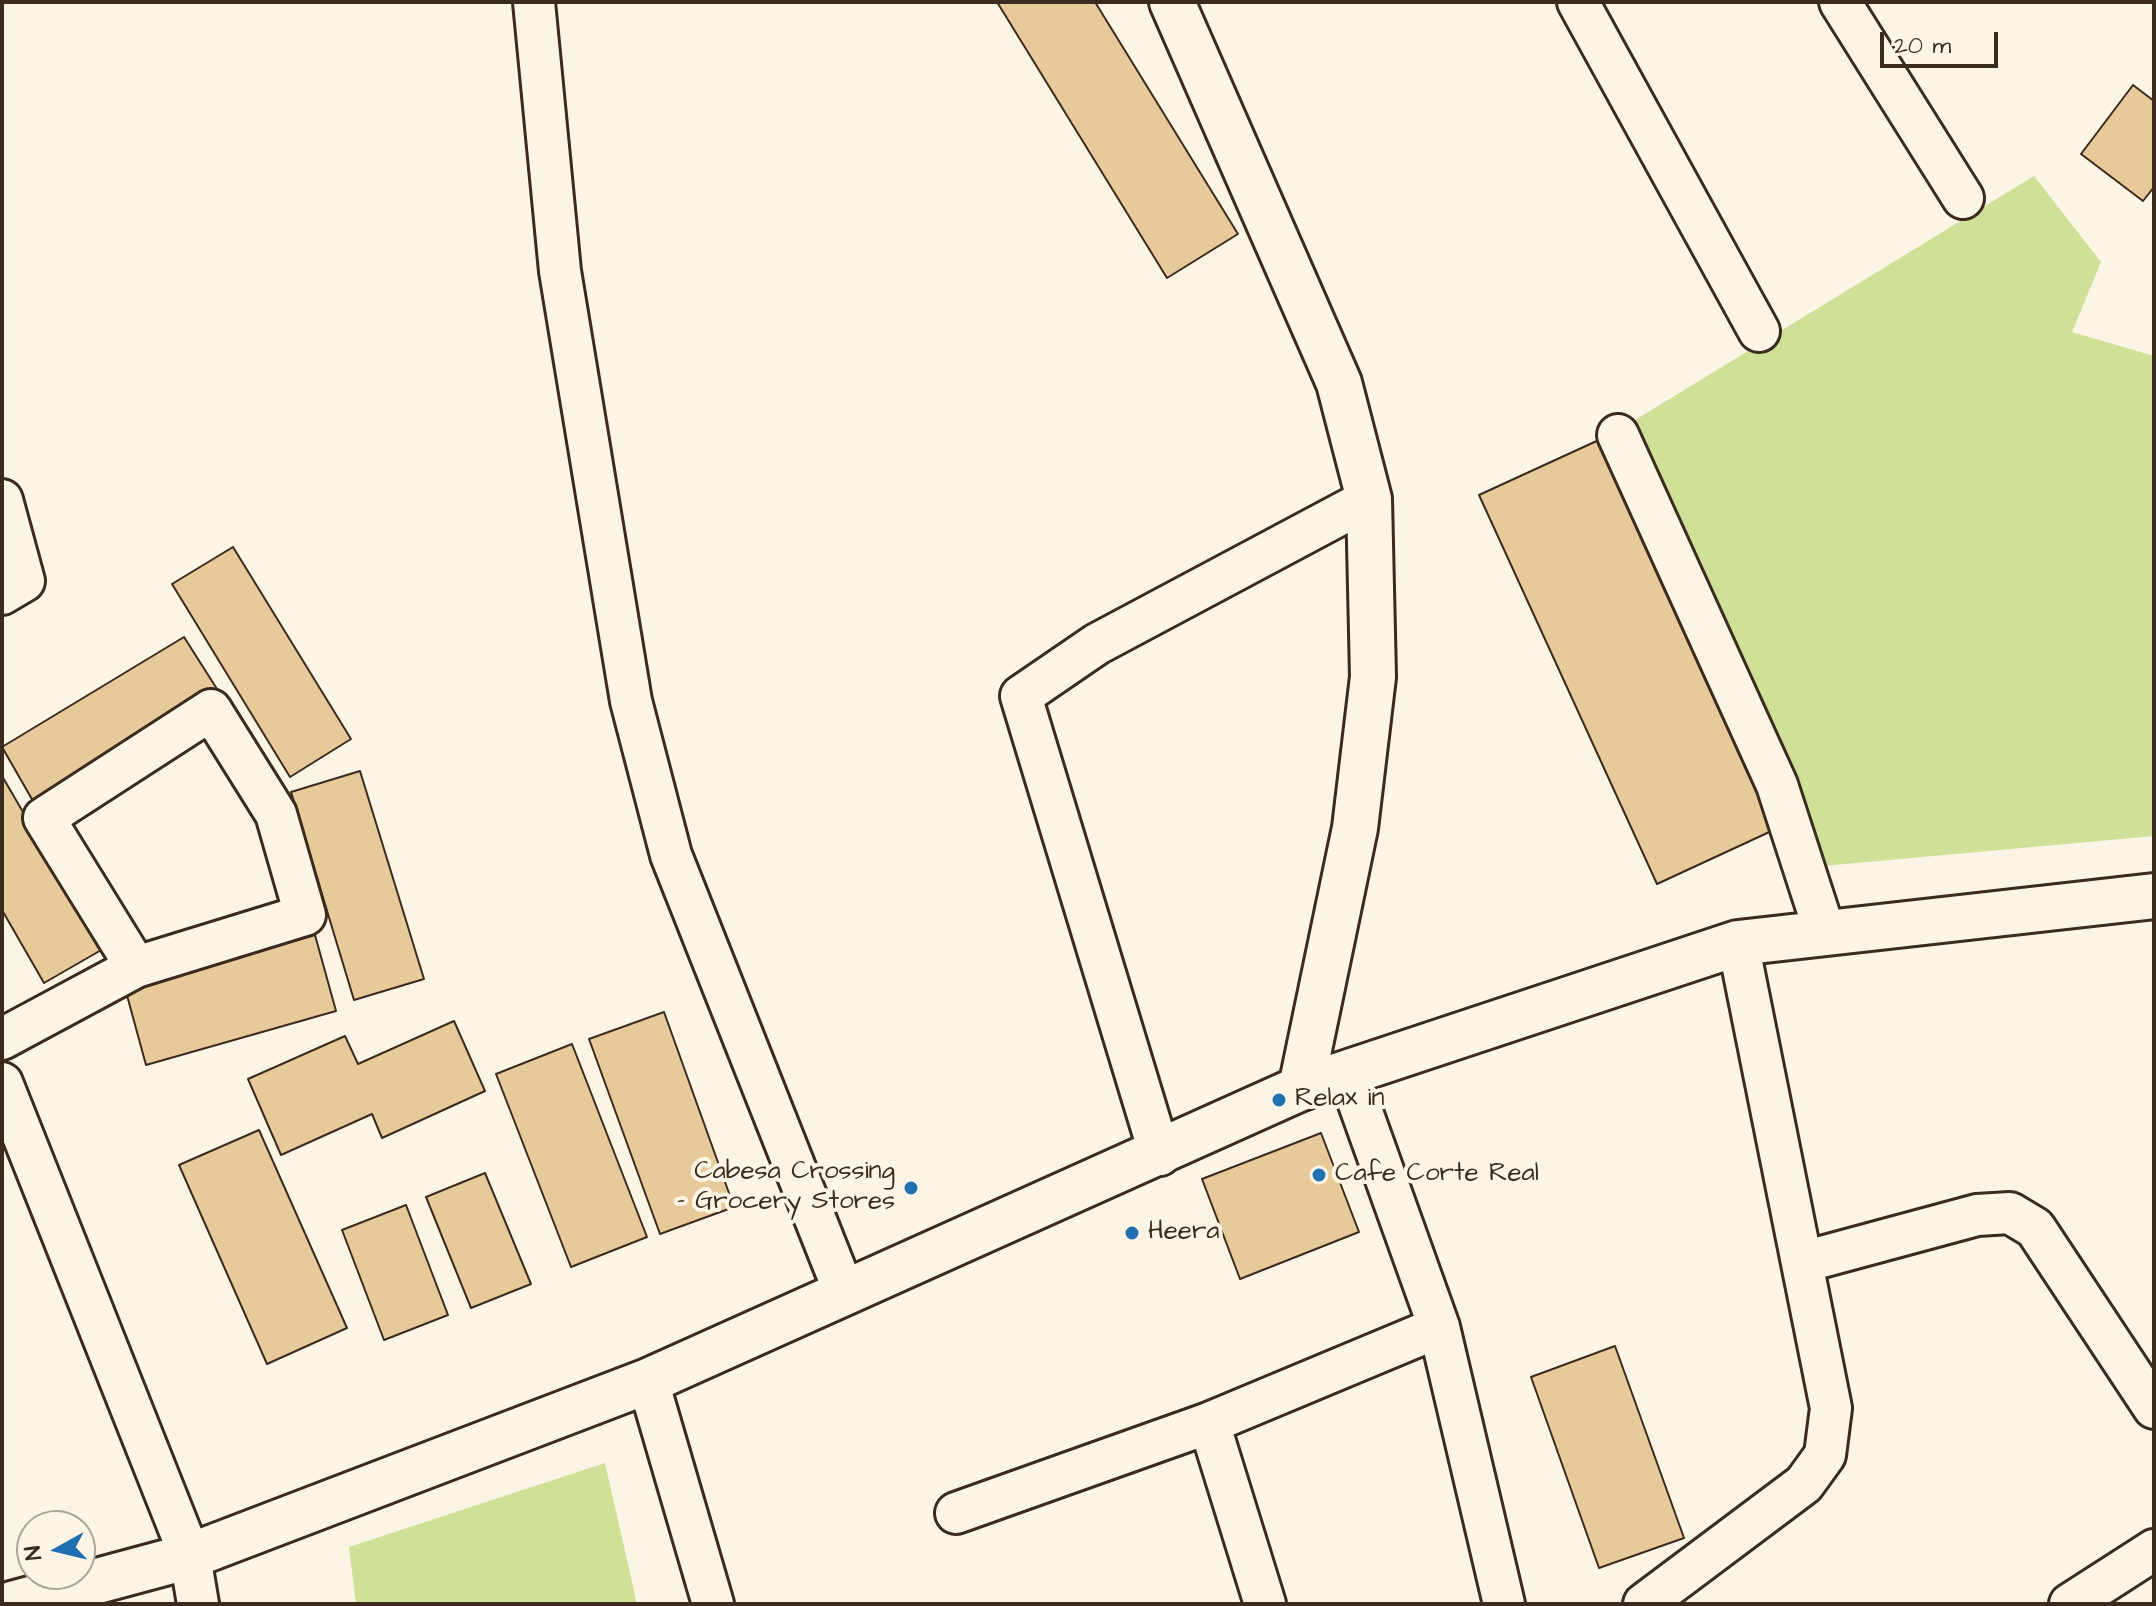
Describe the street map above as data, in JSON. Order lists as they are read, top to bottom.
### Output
{
  "places": [
    "Relax in",
    "Cafe Corte Real",
    "Cabesa Crossing - Grocery Stores",
    "Heera"
  ],
  "scale_bar": "20 m",
  "north": "left"
}
